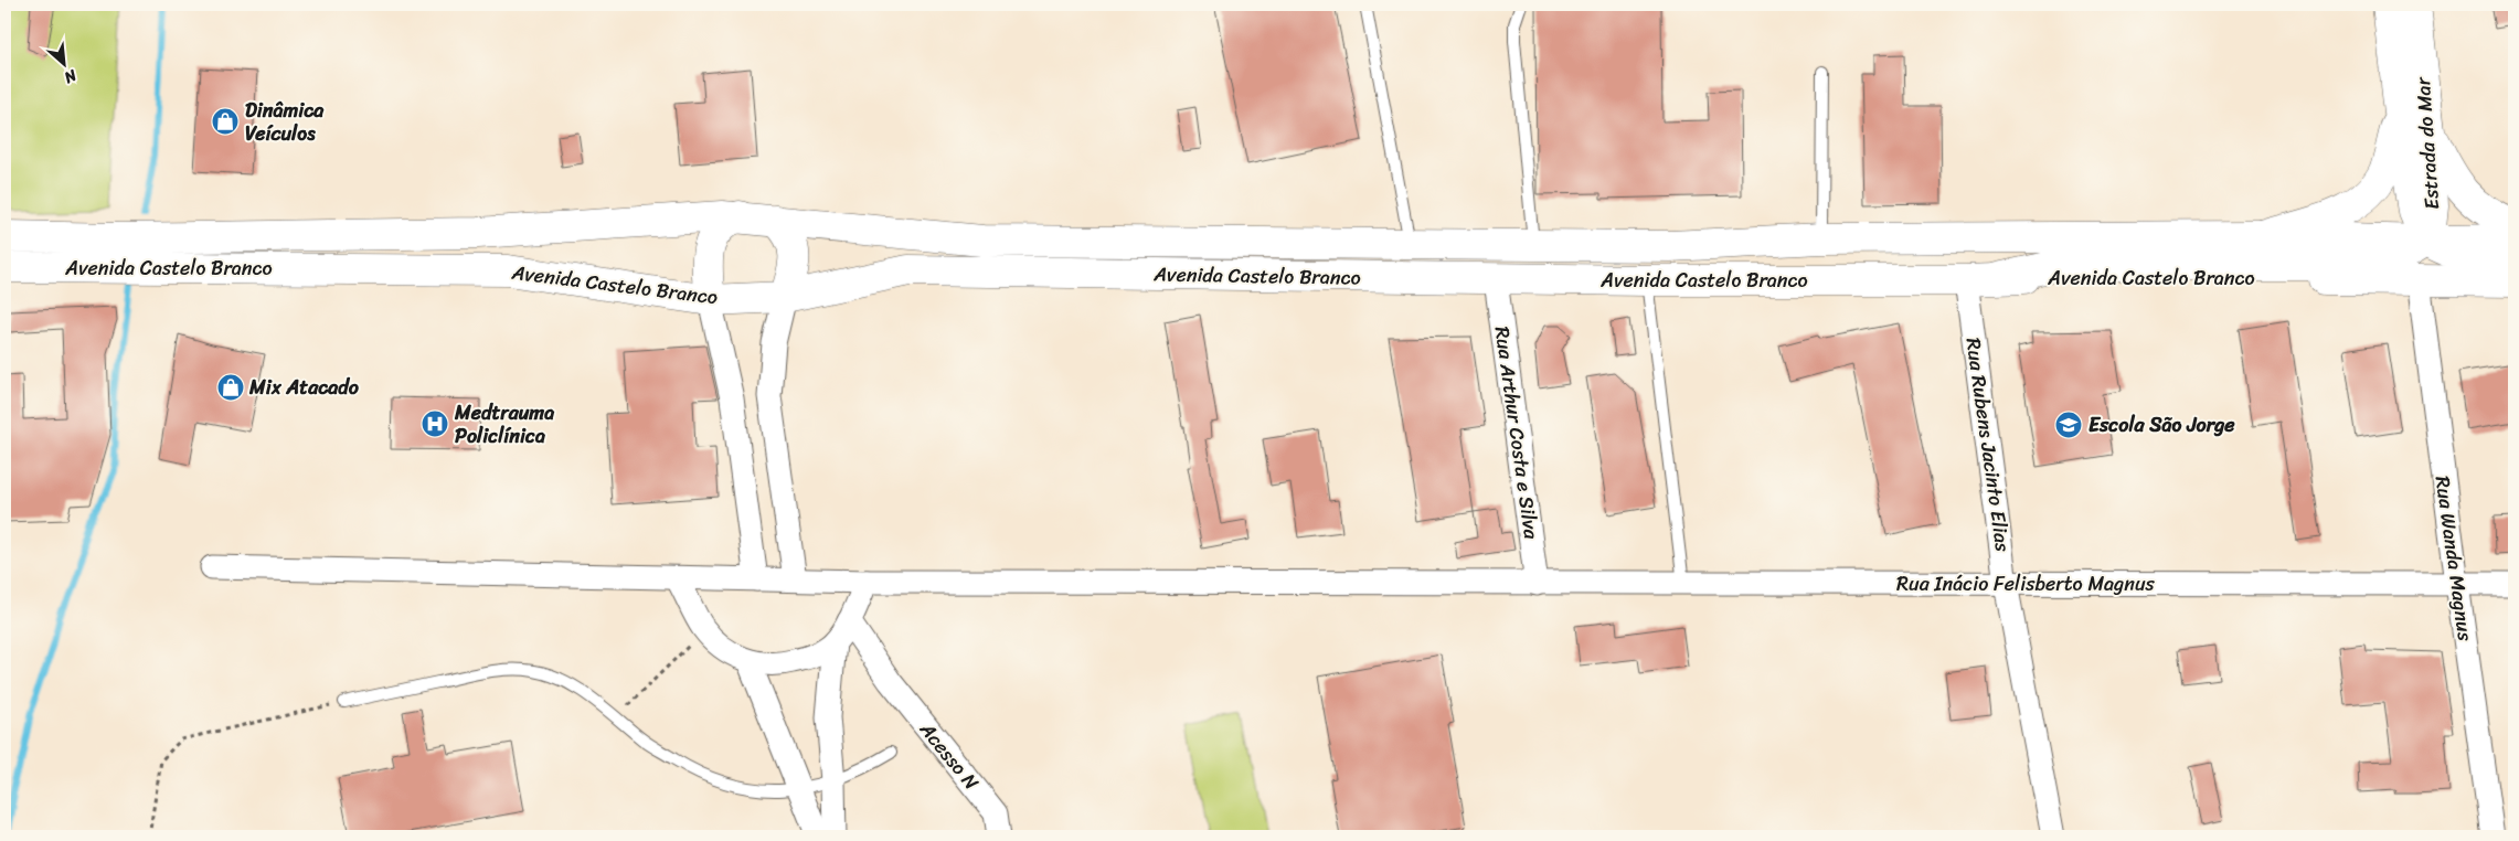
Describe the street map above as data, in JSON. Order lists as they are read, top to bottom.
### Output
{
  "streets": {
    "main road": ["Estrada do Mar", "Avenida Castelo Branco"],
    "street": [
      "Rua Arthur Costa e Silva",
      "Rua Rubens Jacinto Elias",
      "Rua Wanda Magnus",
      "Rua Inácio Felisberto Magnus",
      "Acesso N"
    ]
  },
  "crossings": [
    ["Estrada do Mar", "Avenida Castelo Branco"],
    ["Avenida Castelo Branco", "Rua Arthur Costa e Silva"],
    ["Avenida Castelo Branco", "Rua Rubens Jacinto Elias"],
    ["Avenida Castelo Branco", "Rua Wanda Magnus"],
    ["Rua Arthur Costa e Silva", "Rua Inácio Felisberto Magnus"],
    ["Rua Rubens Jacinto Elias", "Rua Inácio Felisberto Magnus"],
    ["Rua Wanda Magnus", "Rua Inácio Felisberto Magnus"]
  ],
  "places": {
    "shop": ["Dinâmica Veículos", "Mix Atacado"],
    "hospital": ["Medtrauma Policlínica"],
    "school or university": ["Escola São Jorge"]
  },
  "north": "bottom right"
}
